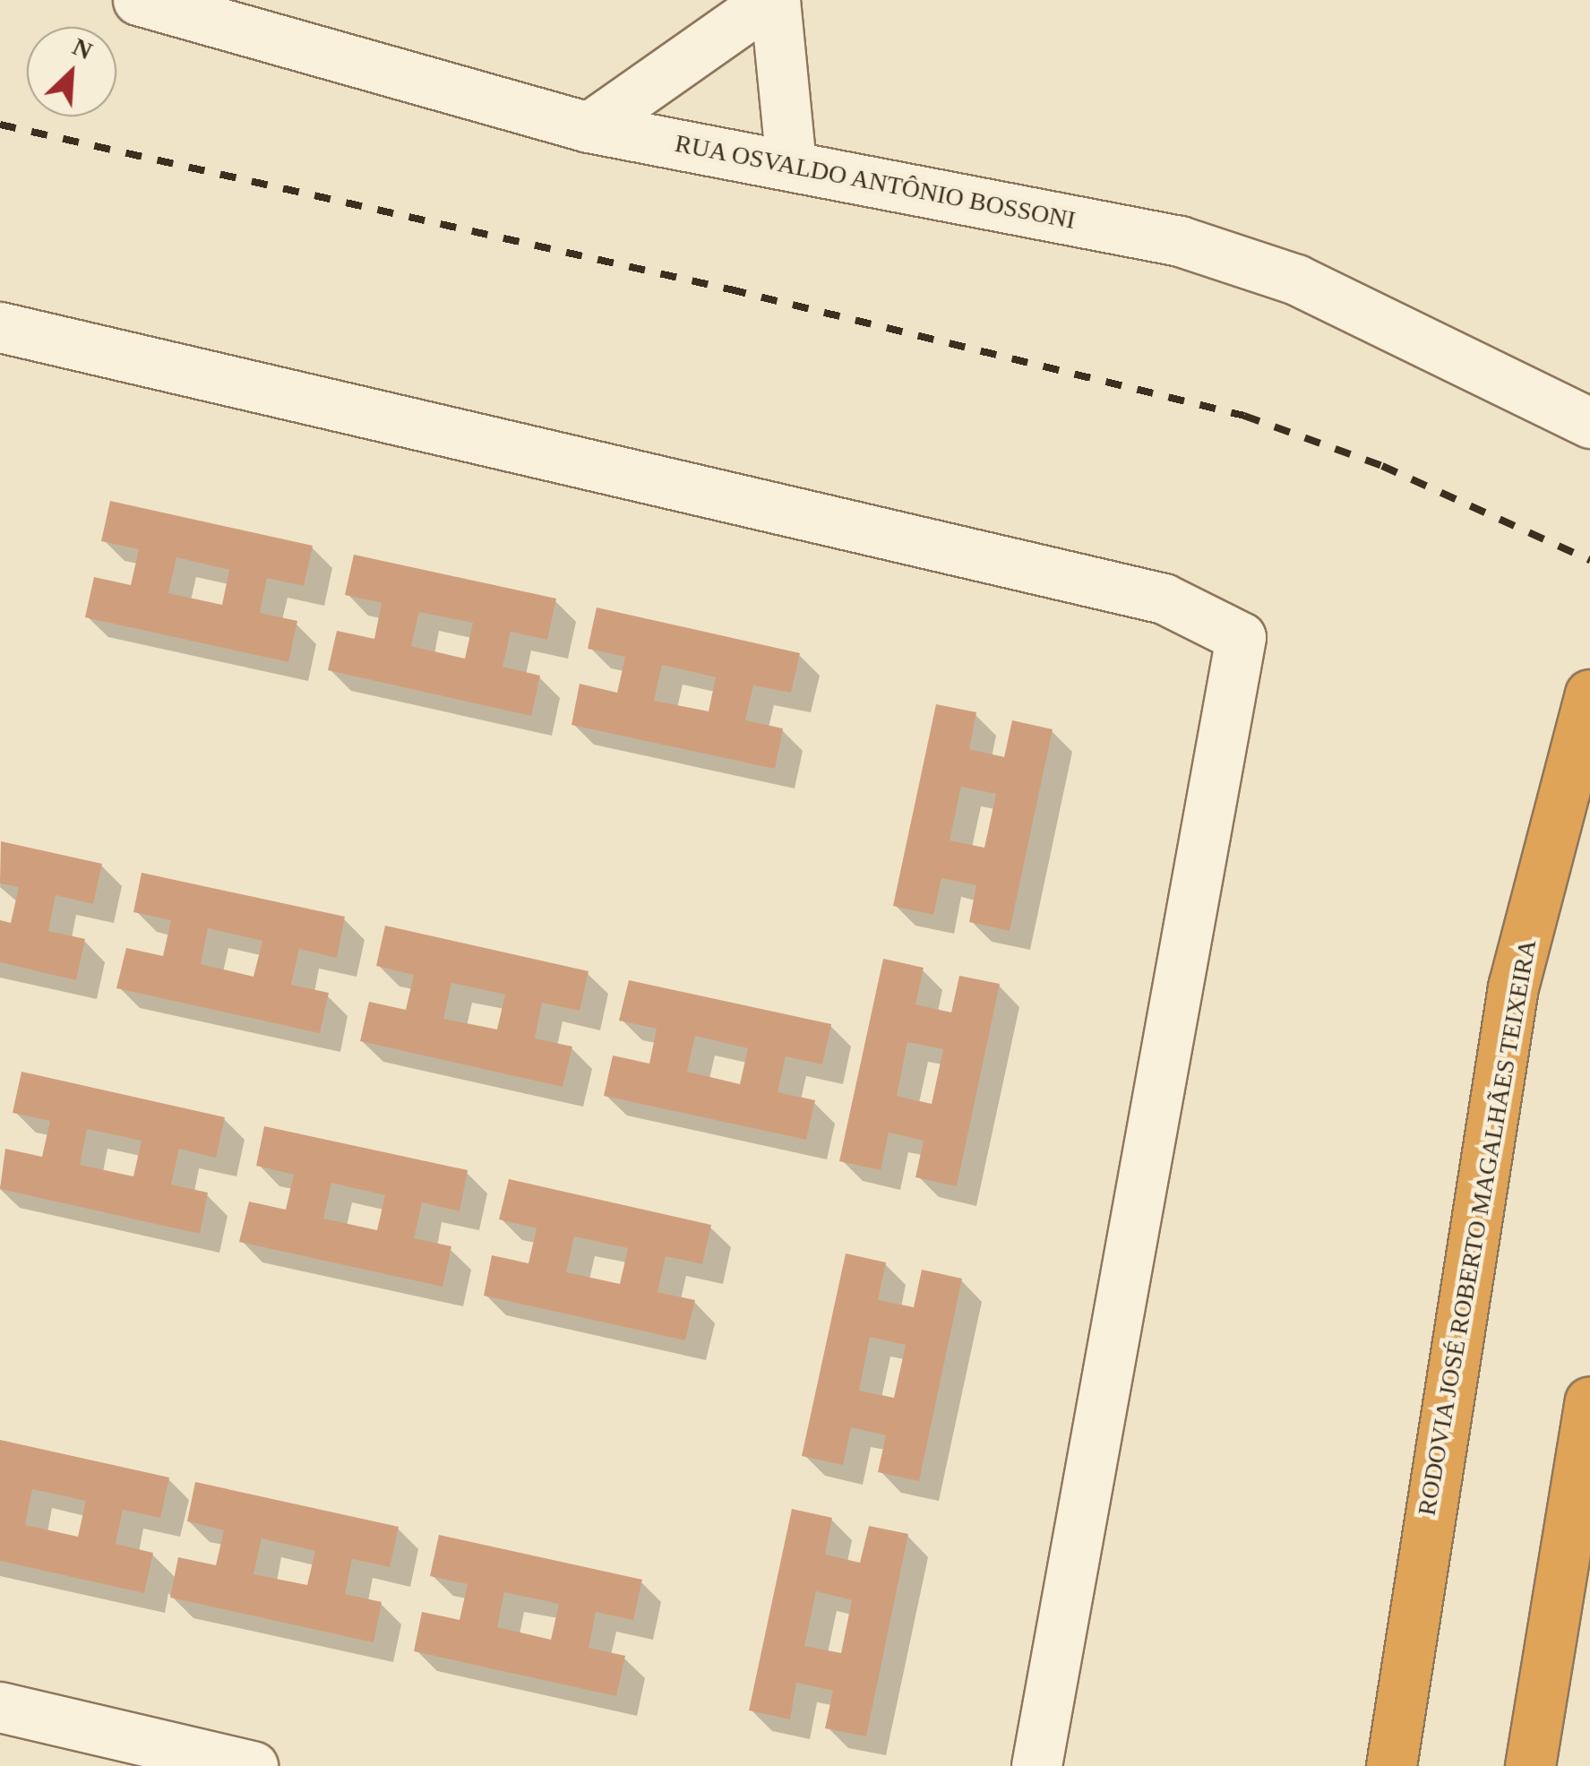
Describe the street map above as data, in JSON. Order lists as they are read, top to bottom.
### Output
{
  "streets": {
    "highway": ["RODOVIA JOSÉ ROBERTO MAGALHÃES TEIXEIRA"],
    "street": ["RUA OSVALDO ANTÔNIO BOSSONI"]
  },
  "north": "top right"
}
